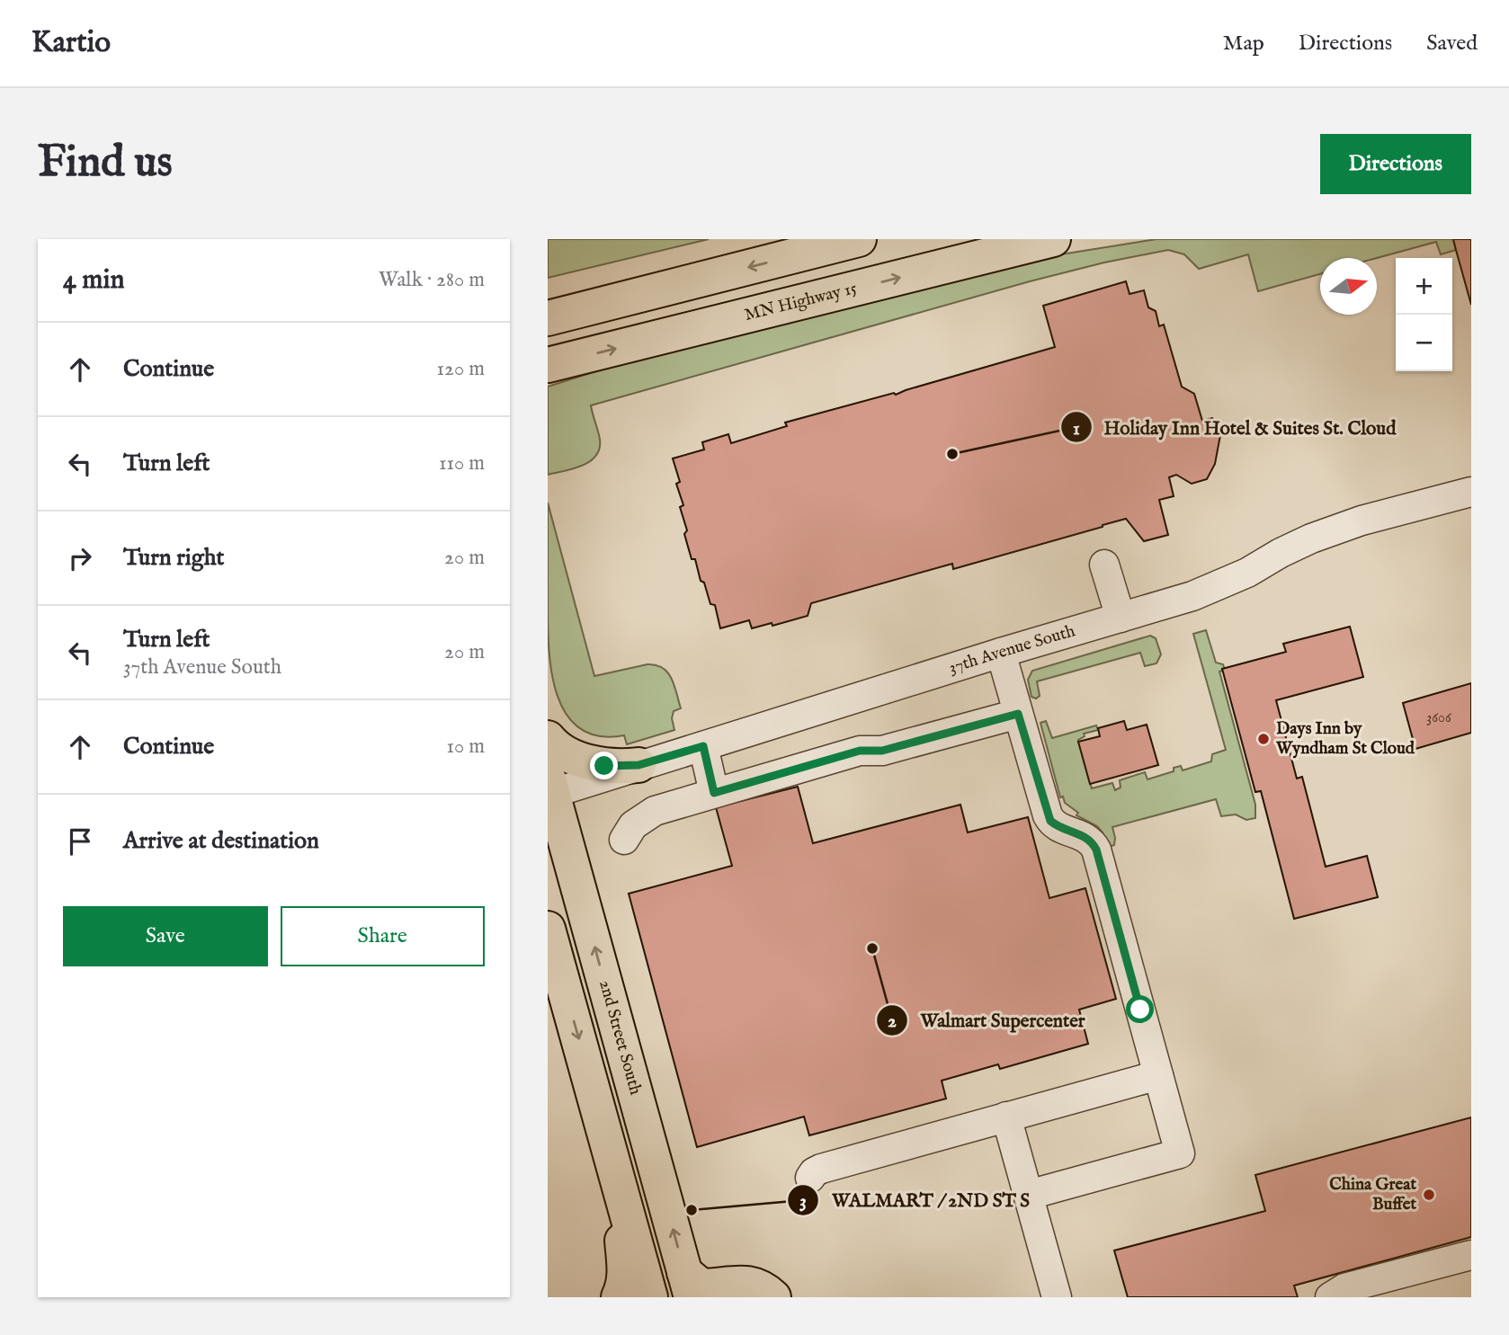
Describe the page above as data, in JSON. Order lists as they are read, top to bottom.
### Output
{
  "streets": {
    "main road": ["MN Highway 15", "2nd Street South"],
    "street": ["37th Avenue South"]
  },
  "crossings": [
    ["37th Avenue South", "2nd Street South"]
  ],
  "places": [
    "Holiday Inn Hotel & Suites St. Cloud",
    "Days Inn by Wyndham St Cloud",
    "Walmart Supercenter",
    "China Great Buffet",
    "WALMART / 2ND ST S"
  ],
  "house_numbers": ["3606"],
  "north": "right",
  "page": {
    "header": "Kartio",
    "nav": ["Map", "Directions", "Saved"],
    "buttons": [
      "Directions",
      ["Save", "Share"]
    ],
    "title": "Find us",
    "heading": ["4 min", "Walk · 280 m"],
    "map_buttons": ["+", "−"],
    "list": [
      ["Continue", "120 m"],
      ["Turn left", "110 m"],
      ["Turn right", "20 m"],
      ["Turn left", "37th Avenue South", "20 m"],
      ["Continue", "10 m"],
      "Arrive at destination"
    ]
  }
}
